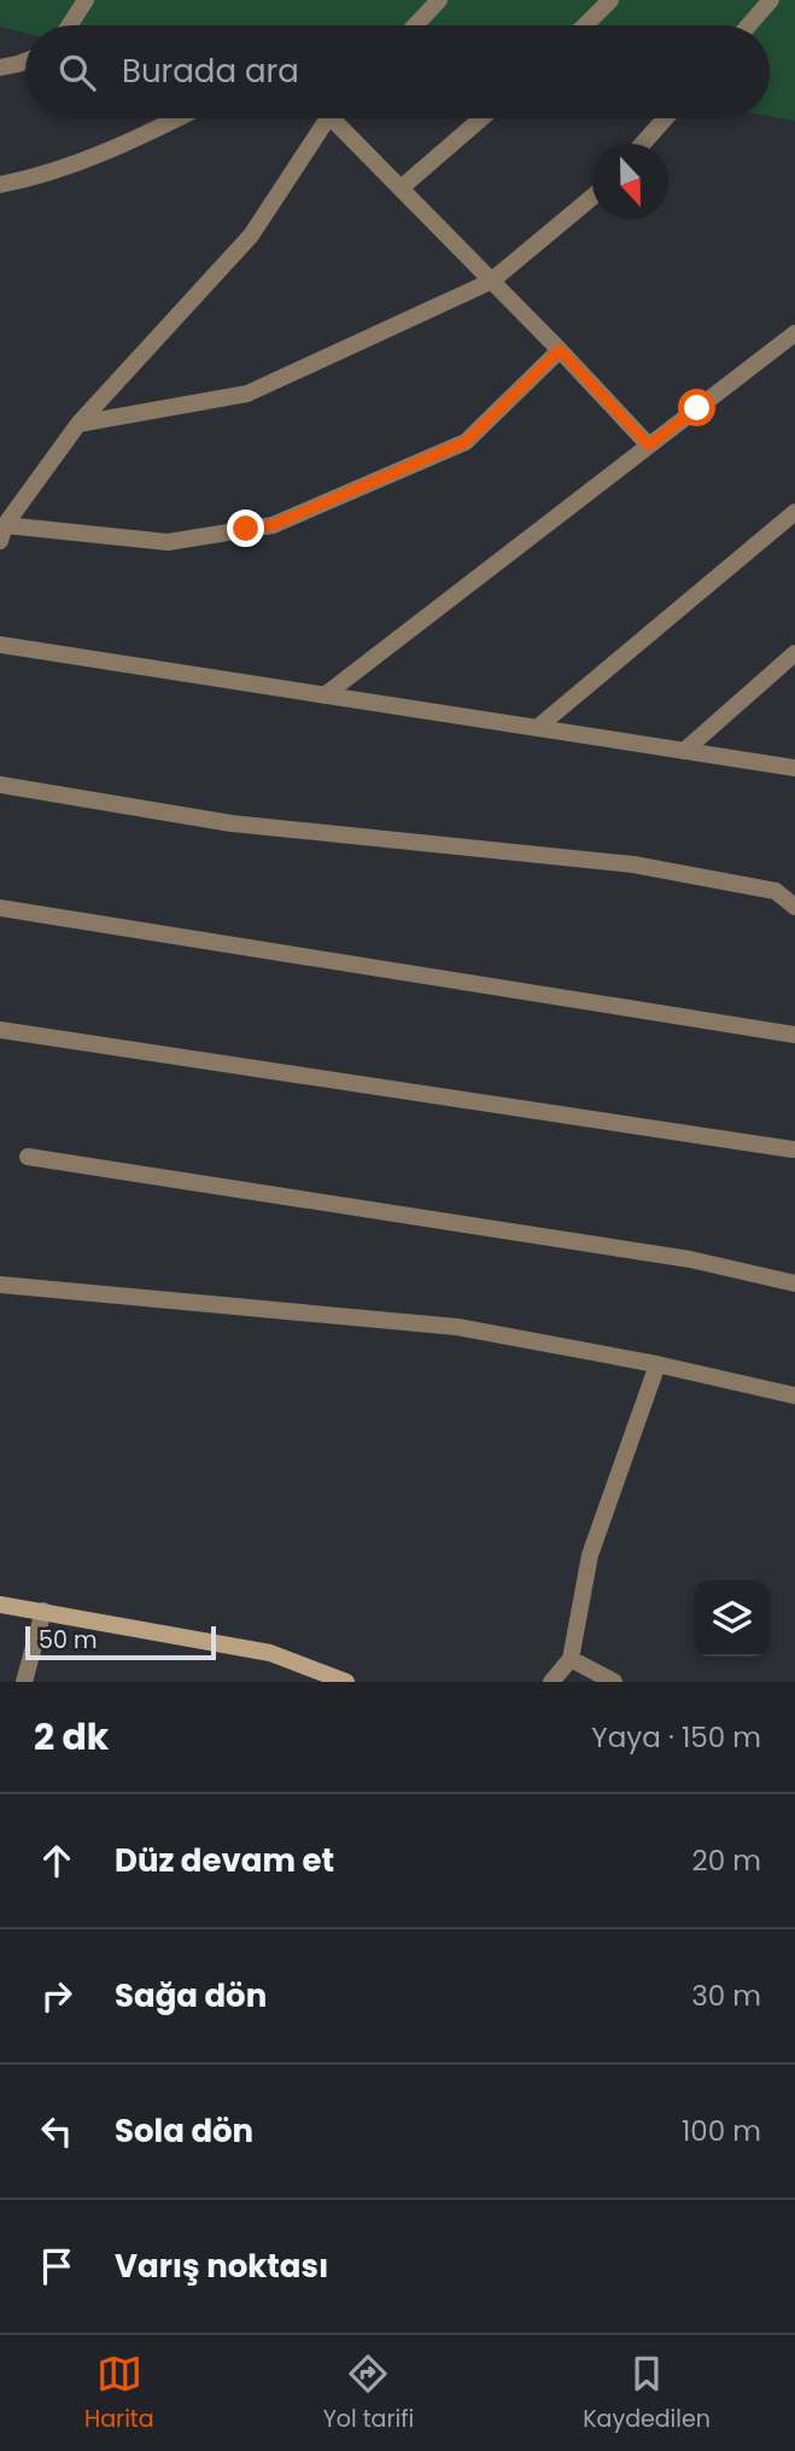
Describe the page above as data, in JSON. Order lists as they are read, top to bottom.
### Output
{
  "scale_bar": "50 m",
  "north": "bottom",
  "page": {
    "search": "Burada ara",
    "scale": "50 m",
    "heading": ["2 dk", "Yaya · 150 m"],
    "list": [
      ["Düz devam et", "20 m"],
      ["Sağa dön", "30 m"],
      ["Sola dön", "100 m"],
      "Varış noktası"
    ],
    "nav": ["Harita", "Yol tarifi", "Kaydedilen"]
  }
}
